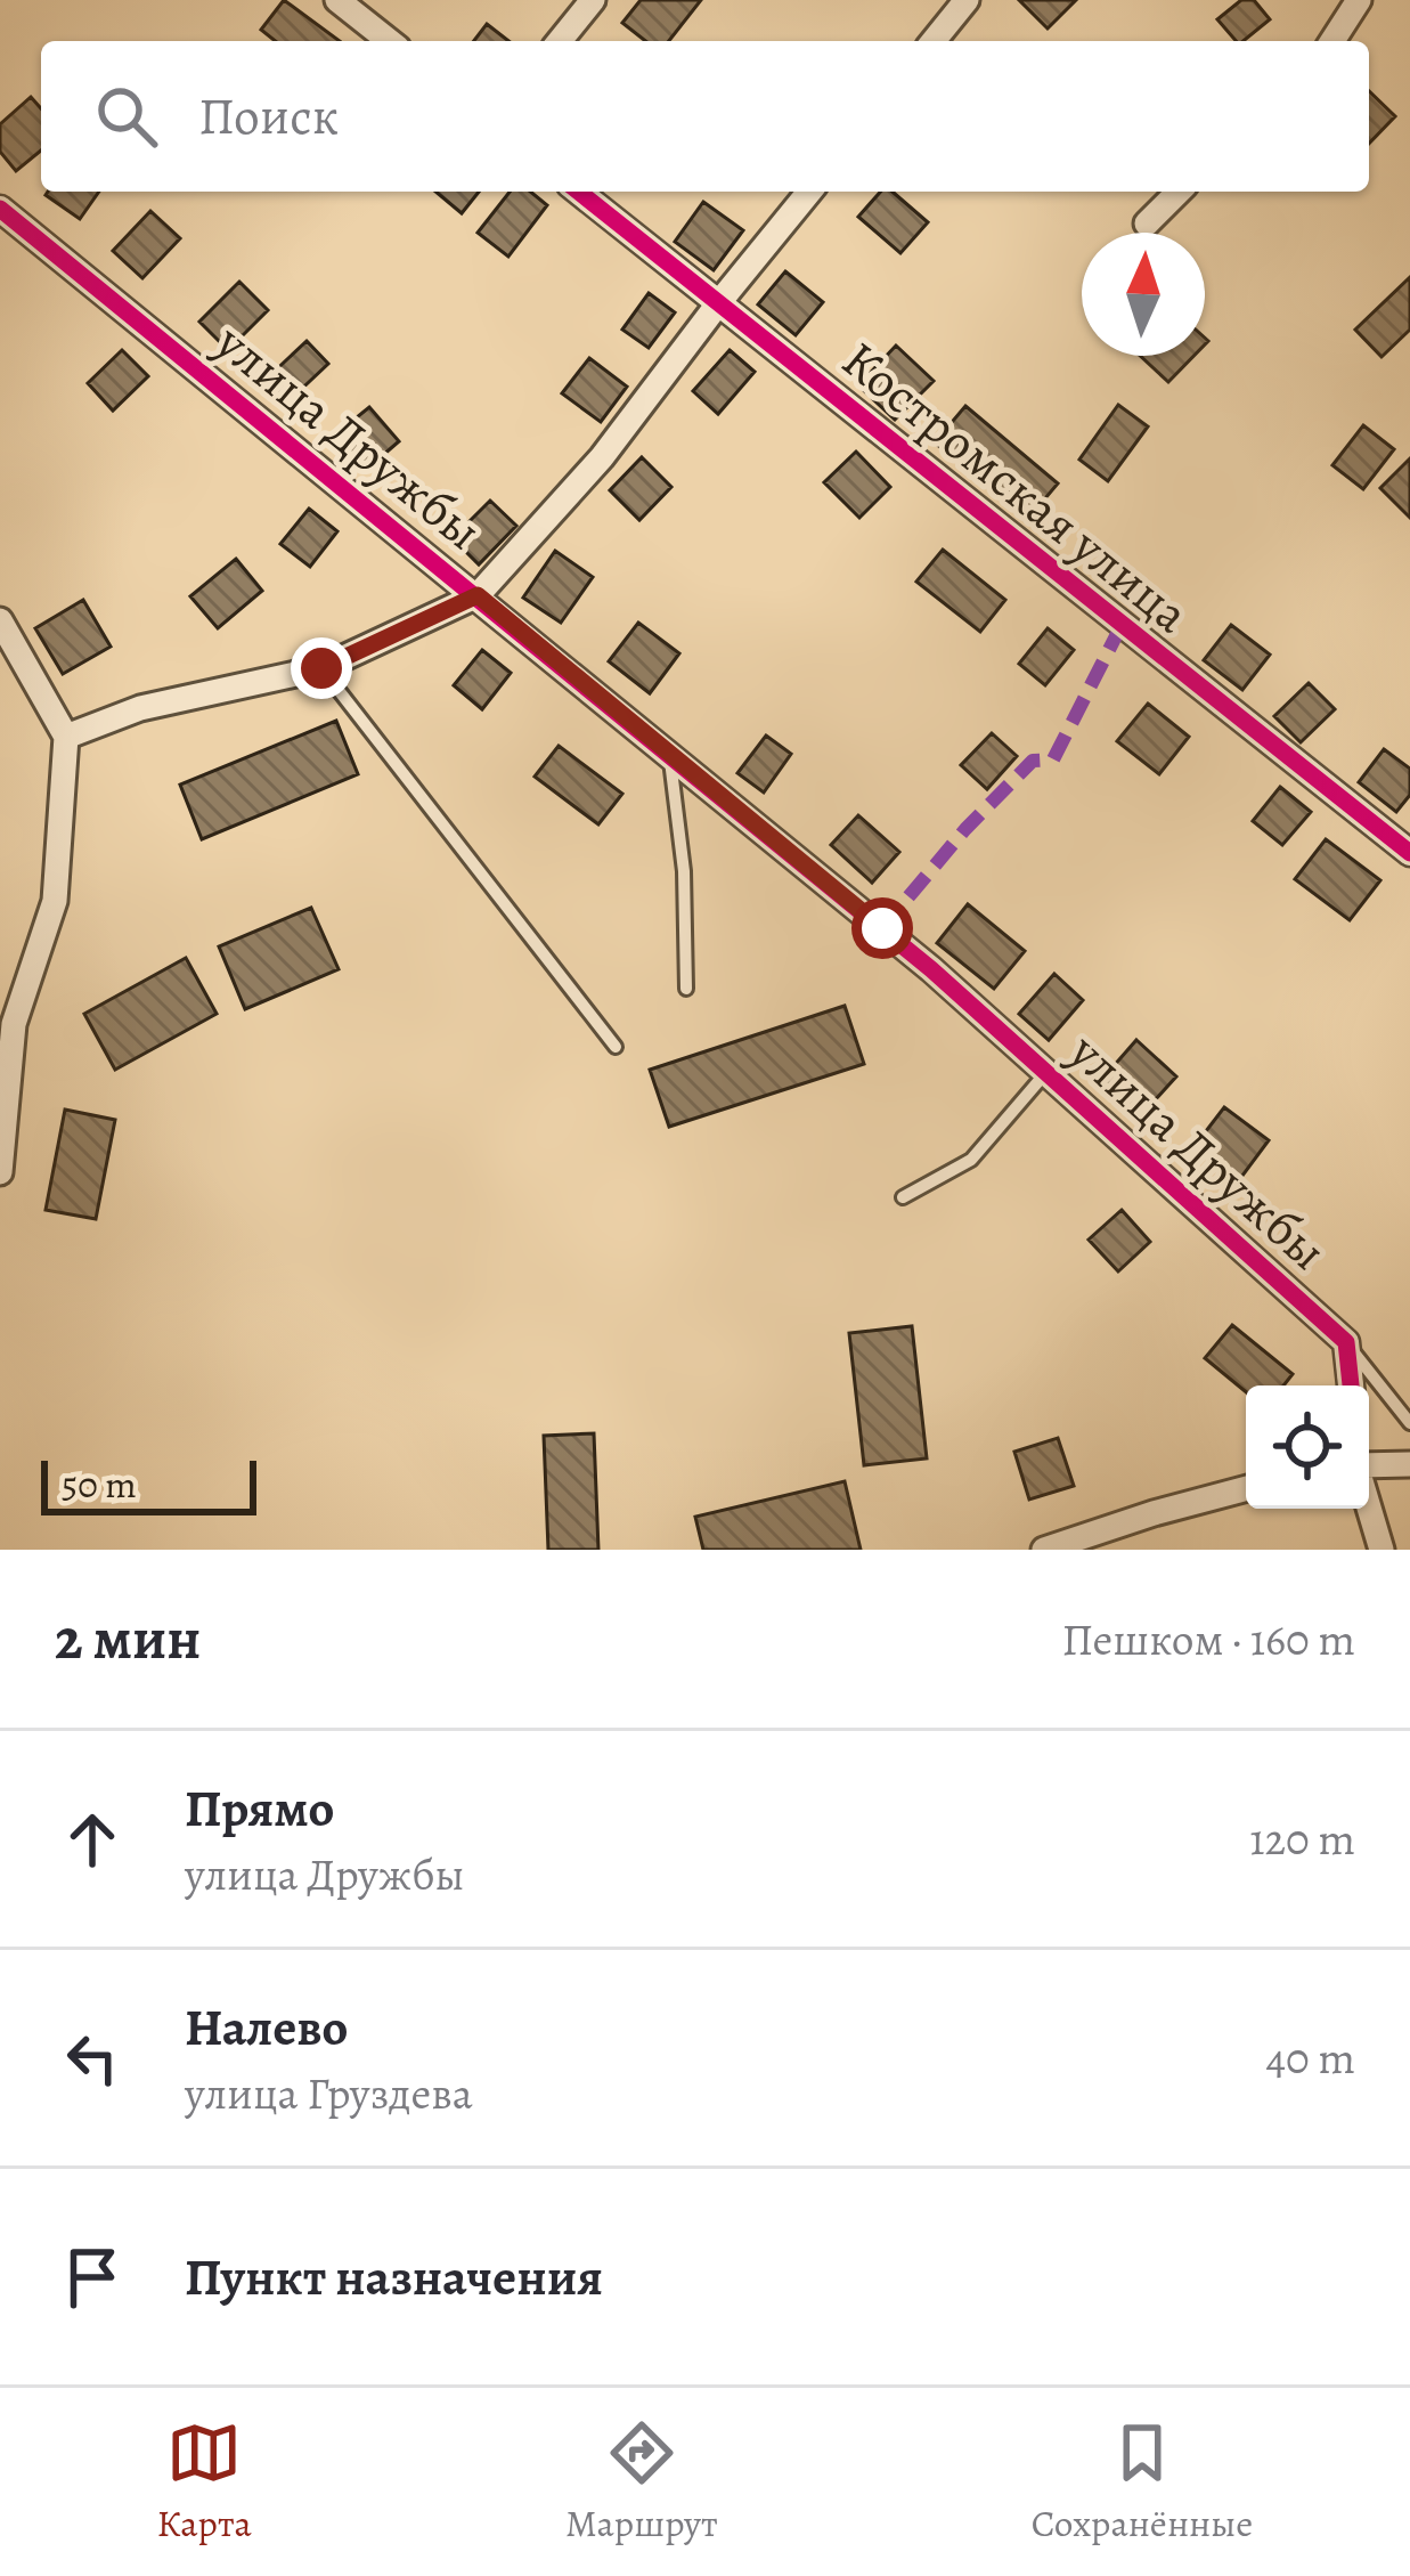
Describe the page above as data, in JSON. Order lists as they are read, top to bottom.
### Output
{
  "streets": {
    "street": ["улица Дружбы", "Костромская улица"]
  },
  "scale_bar": "50 m",
  "north": "top",
  "page": {
    "search": "Поиск",
    "scale": "50 m",
    "heading": ["2 мин", "Пешком · 160 m"],
    "list": [
      ["Прямо", "улица Дружбы", "120 m"],
      ["Налево", "улица Груздева", "40 m"],
      "Пункт назначения"
    ],
    "nav": ["Карта", "Маршрут", "Сохранённые"]
  }
}
